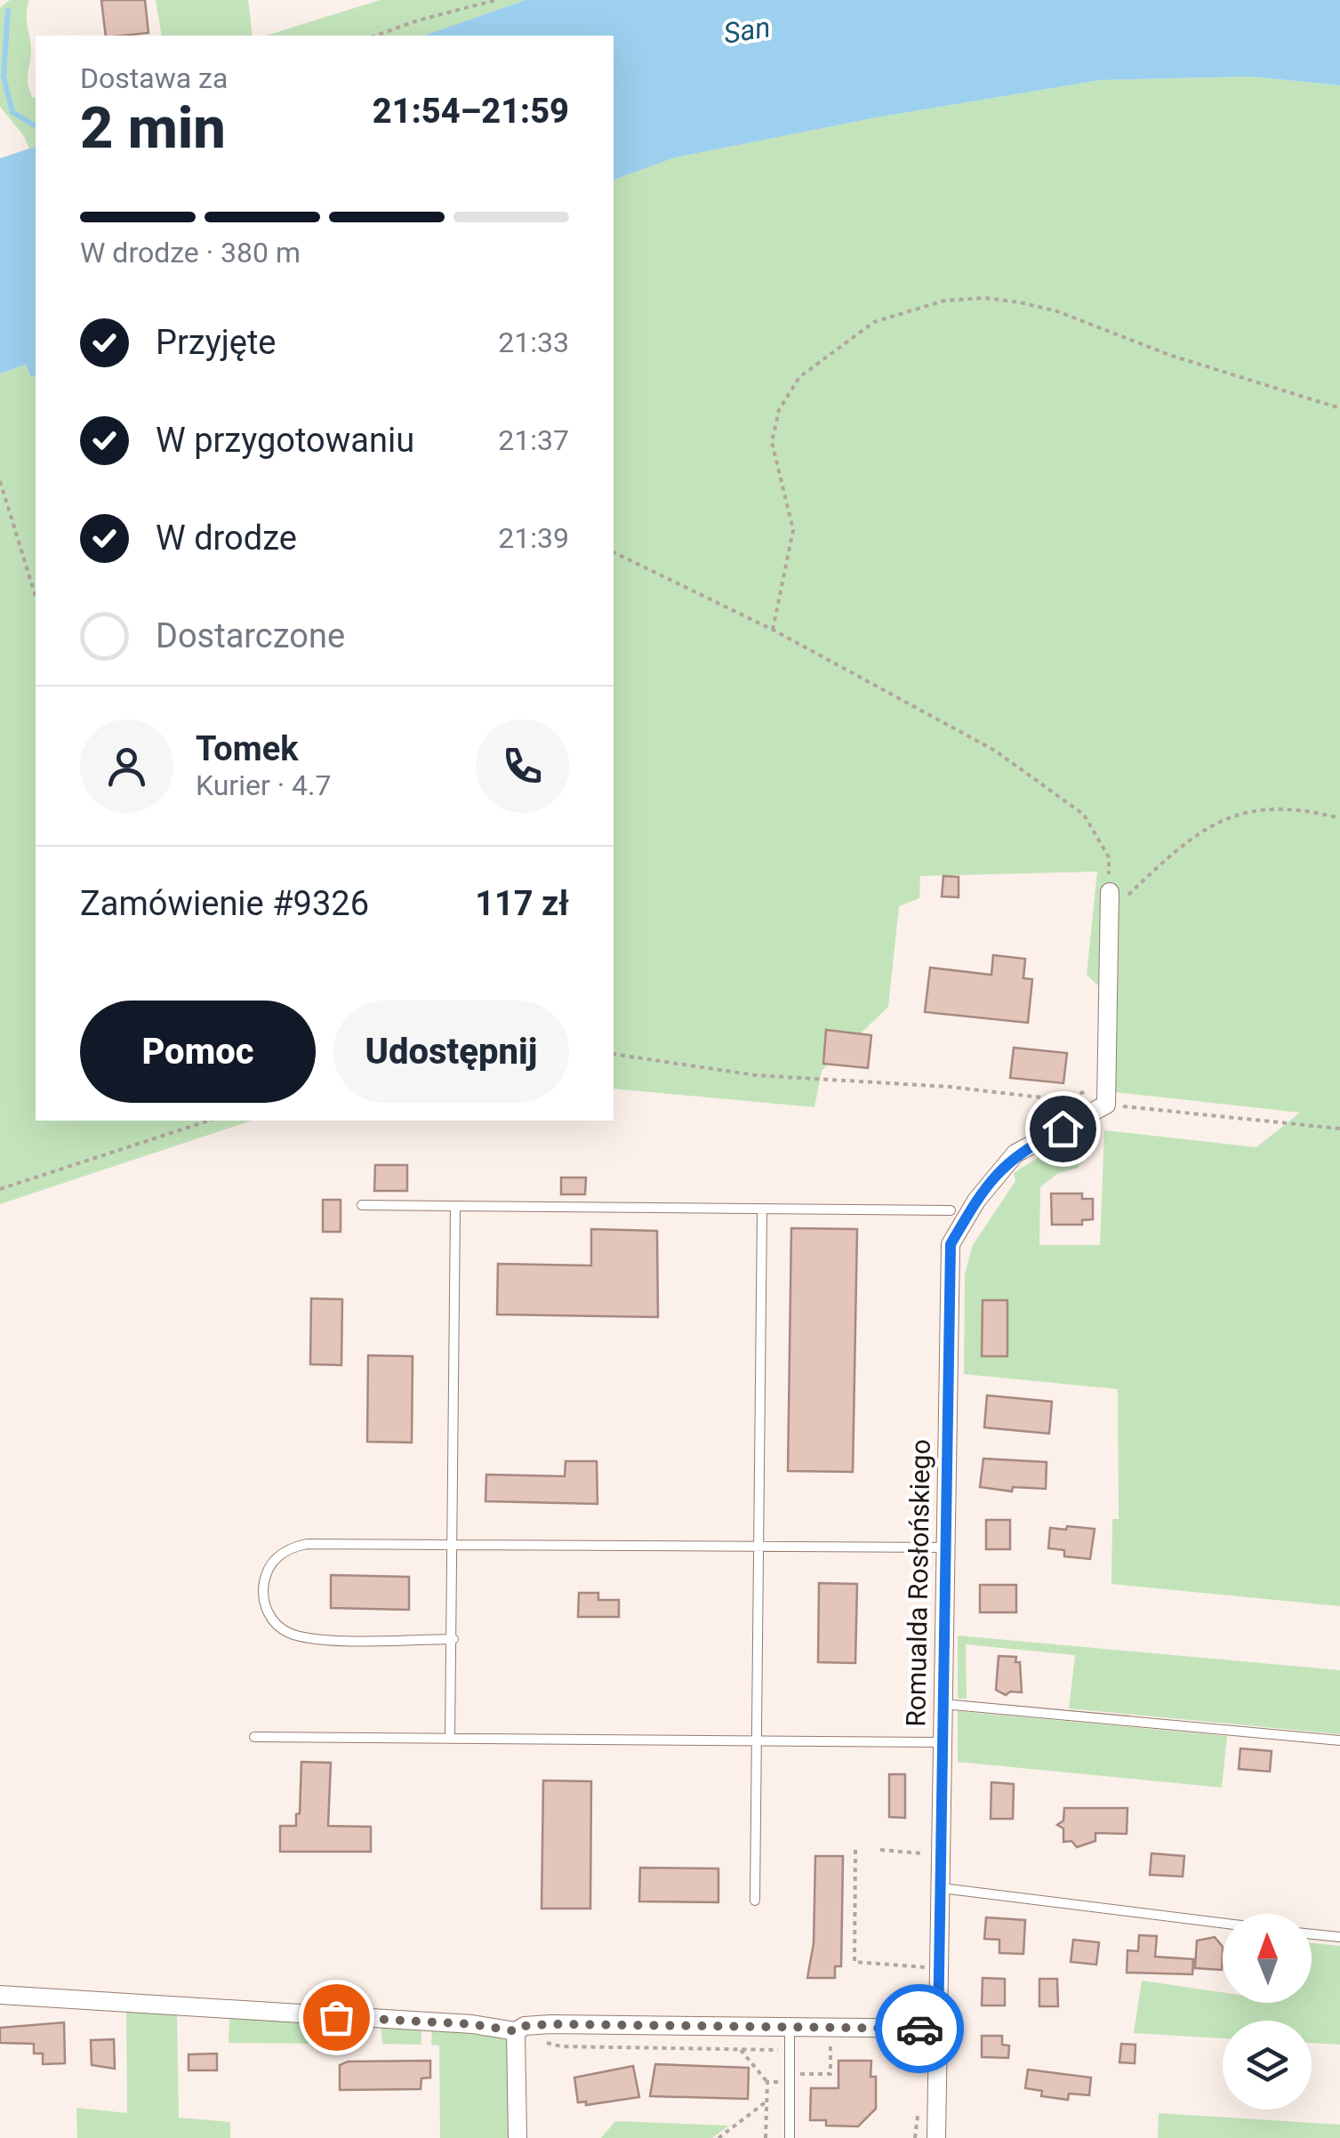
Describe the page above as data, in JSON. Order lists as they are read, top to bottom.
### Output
{
  "streets": {
    "street": ["Romualda Rosłońskiego"]
  },
  "water": ["San"],
  "north": "top",
  "page": {
    "heading": ["2 min", "Dostawa za", "21:54–21:59"],
    "panel": [
      "Tomek",
      "Kurier · 4.7",
      "Zamówienie #9326",
      "117 zł"
    ],
    "bar": "W drodze · 380 m",
    "list": [
      ["Przyjęte", "21:33"],
      ["W przygotowaniu", "21:37"],
      ["W drodze", "21:39"],
      "Dostarczone"
    ],
    "buttons": ["Pomoc", "Udostępnij"]
  }
}
